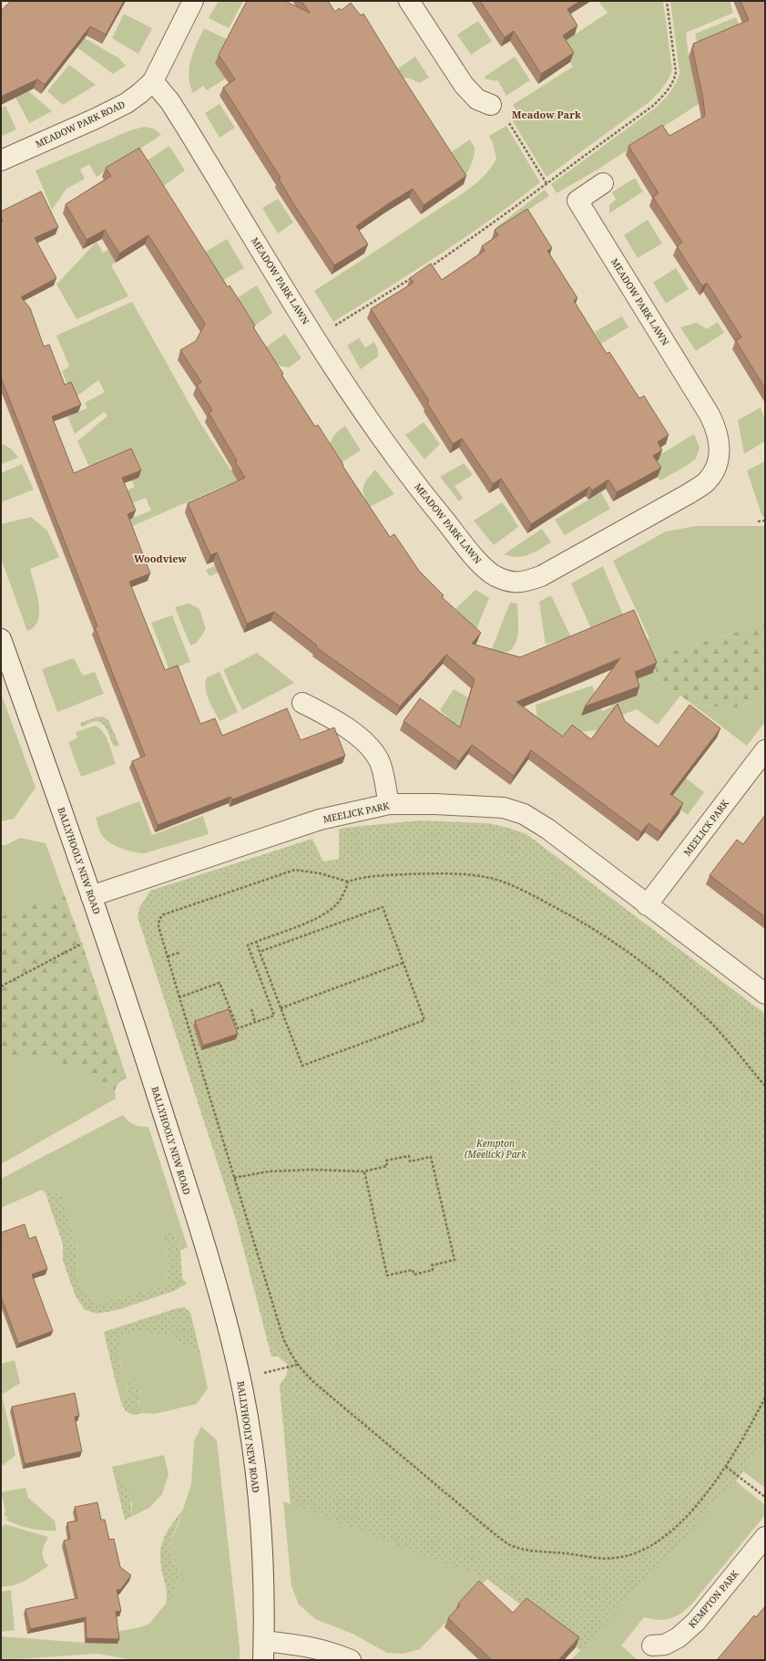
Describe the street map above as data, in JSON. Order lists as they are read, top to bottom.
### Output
{
  "streets": {
    "street": [
      "MEADOW PARK ROAD",
      "MEADOW PARK LAWN",
      "MEELICK PARK",
      "BALLYHOOLY NEW ROAD",
      "KEMPTON PARK"
    ]
  },
  "crossings": [
    ["MEADOW PARK ROAD", "MEADOW PARK LAWN"],
    ["MEELICK PARK", "BALLYHOOLY NEW ROAD"]
  ],
  "districts": ["Meadow Park", "Woodview"],
  "parks": ["Kempton (Meelick) Park"]
}
